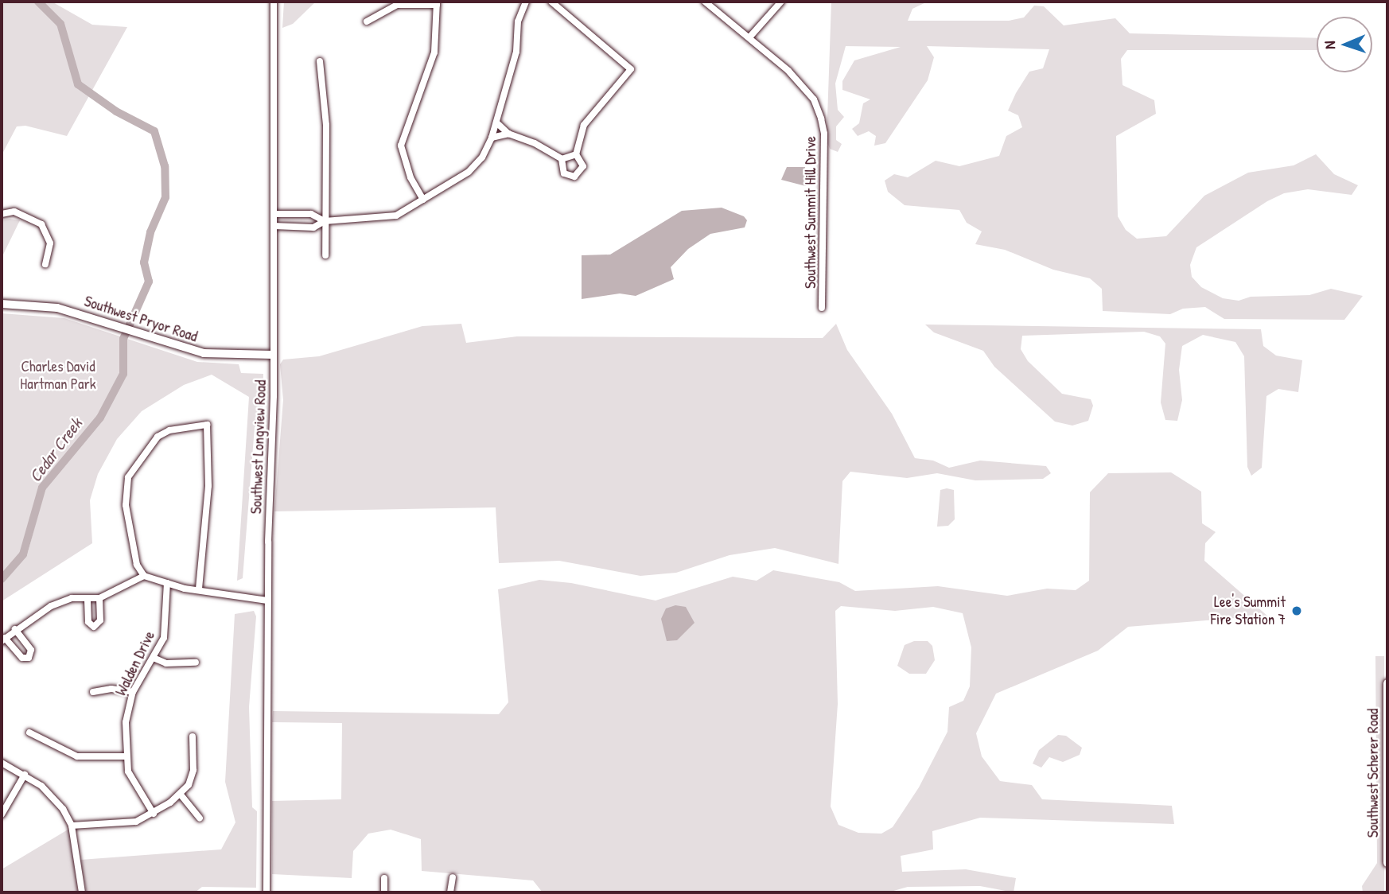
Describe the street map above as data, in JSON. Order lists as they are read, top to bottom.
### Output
{
  "streets": {
    "main road": ["Southwest Pryor Road", "Southwest Scherer Road"],
    "street": ["Southwest Summit Hill Drive", "Southwest Longview Road", "Walden Drive"]
  },
  "crossings": [
    ["Southwest Pryor Road", "Southwest Longview Road"]
  ],
  "water": ["Cedar Creek"],
  "parks": ["Charles David Hartman Park"],
  "places": ["Lee's Summit Fire Station 7"],
  "north": "left"
}
